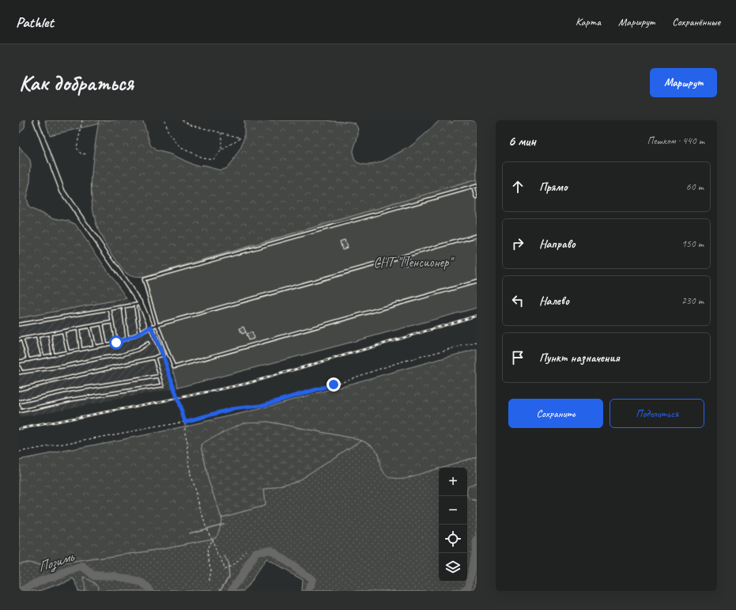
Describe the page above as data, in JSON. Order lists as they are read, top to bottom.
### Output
{
  "water": ["Позимь"],
  "parks": ["СНТ \"Пенсионер\""],
  "page": {
    "header": "Pathlet",
    "nav": ["Карта", "Маршрут", "Сохранённые"],
    "buttons": [
      "Маршрут",
      ["Сохранить", "Поделиться"]
    ],
    "title": "Как добраться",
    "heading": ["6 мин", "Пешком · 440 m"],
    "list": [
      ["Прямо", "60 m"],
      ["Направо", "150 m"],
      ["Налево", "230 m"],
      "Пункт назначения"
    ],
    "map_buttons": ["+", "−"]
  }
}
